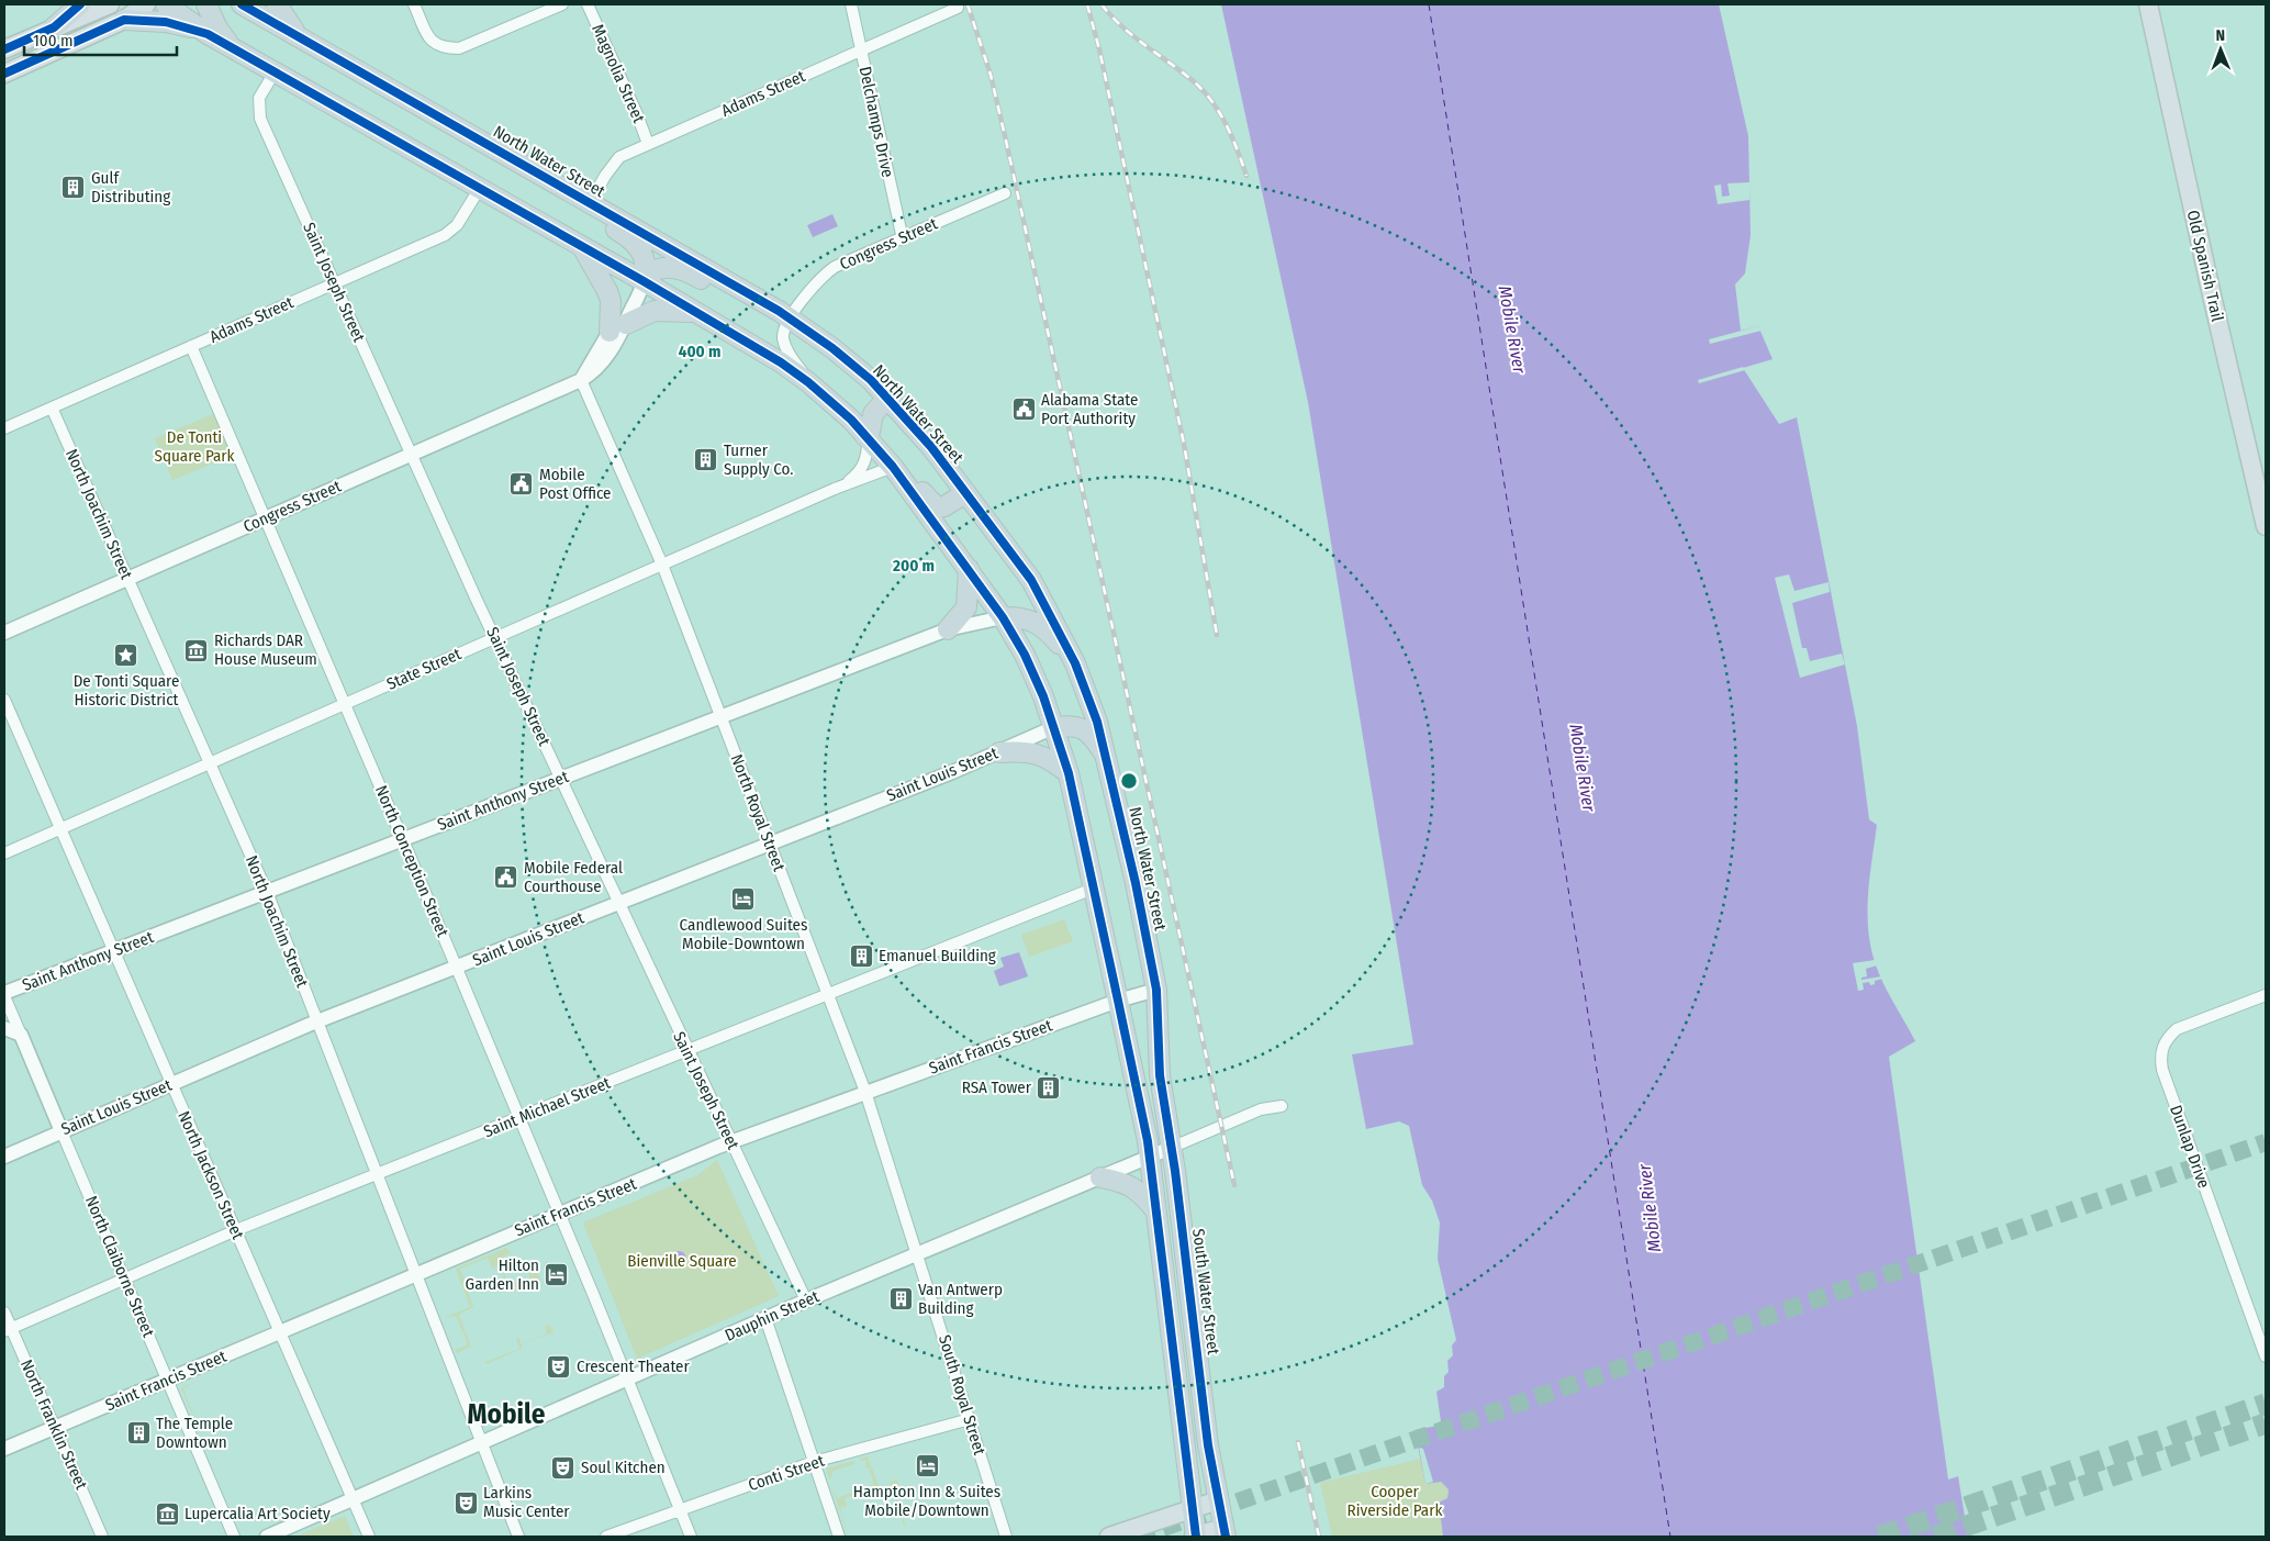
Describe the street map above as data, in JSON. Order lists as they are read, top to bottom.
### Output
{
  "streets": {
    "highway": ["North Water Street", "South Water Street"],
    "main road": ["Old Spanish Trail"],
    "street": [
      "Magnolia Street",
      "Adams Street",
      "Delchamps Drive",
      "Congress Street",
      "Saint Joseph Street",
      "North Joachim Street",
      "State Street",
      "Saint Louis Street",
      "Saint Anthony Street",
      "North Royal Street",
      "North Conception Street",
      "Saint Francis Street",
      "Saint Michael Street",
      "Dunlap Drive",
      "North Jackson Street",
      "North Claiborne Street",
      "Dauphin Street",
      "South Royal Street",
      "North Franklin Street",
      "Conti Street"
    ]
  },
  "crossings": [
    ["Magnolia Street", "Adams Street"],
    ["Adams Street", "Delchamps Drive"],
    ["Adams Street", "North Water Street"],
    ["Adams Street", "Saint Joseph Street"],
    ["Adams Street", "North Joachim Street"],
    ["Adams Street", "North Conception Street"],
    ["Delchamps Drive", "Congress Street"],
    ["North Water Street", "Congress Street"],
    ["North Water Street", "Saint Francis Street"],
    ["North Water Street", "South Water Street"],
    ["North Water Street", "Dauphin Street"],
    ["Congress Street", "Saint Joseph Street"],
    ["Congress Street", "North Joachim Street"],
    ["Congress Street", "North Royal Street"],
    ["Congress Street", "North Conception Street"],
    ["Saint Joseph Street", "State Street"],
    ["Saint Joseph Street", "Saint Louis Street"],
    ["Saint Joseph Street", "Saint Anthony Street"],
    ["Saint Joseph Street", "Saint Francis Street"],
    ["Saint Joseph Street", "Saint Michael Street"],
    ["Saint Joseph Street", "Dauphin Street"],
    ["North Joachim Street", "State Street"],
    ["North Joachim Street", "Saint Louis Street"],
    ["North Joachim Street", "Saint Anthony Street"],
    ["North Joachim Street", "Saint Francis Street"],
    ["North Joachim Street", "Saint Michael Street"],
    ["North Joachim Street", "Dauphin Street"],
    ["State Street", "North Royal Street"],
    ["State Street", "North Conception Street"],
    ["State Street", "North Jackson Street"],
    ["Saint Louis Street", "North Royal Street"],
    ["Saint Louis Street", "North Conception Street"],
    ["Saint Louis Street", "North Jackson Street"],
    ["Saint Louis Street", "North Claiborne Street"],
    ["Saint Anthony Street", "North Royal Street"],
    ["Saint Anthony Street", "North Conception Street"],
    ["Saint Anthony Street", "North Jackson Street"],
    ["Saint Anthony Street", "North Claiborne Street"],
    ["North Royal Street", "Saint Francis Street"],
    ["North Royal Street", "Saint Michael Street"],
    ["North Royal Street", "Dauphin Street"],
    ["North Royal Street", "South Royal Street"],
    ["North Conception Street", "Saint Francis Street"],
    ["North Conception Street", "Saint Michael Street"],
    ["North Conception Street", "Dauphin Street"],
    ["North Conception Street", "Conti Street"],
    ["Saint Francis Street", "North Jackson Street"],
    ["Saint Francis Street", "North Claiborne Street"],
    ["Saint Francis Street", "North Franklin Street"],
    ["Saint Michael Street", "North Jackson Street"],
    ["Saint Michael Street", "North Claiborne Street"],
    ["Saint Michael Street", "North Franklin Street"],
    ["North Jackson Street", "Dauphin Street"],
    ["South Water Street", "Dauphin Street"],
    ["Dauphin Street", "South Royal Street"],
    ["South Royal Street", "Conti Street"]
  ],
  "districts": ["Mobile"],
  "water": ["Mobile River"],
  "parks": ["De Tonti Square Park", "Bienville Square", "Cooper Riverside Park"],
  "places": {
    "building": [
      "Gulf Distributing",
      "Turner Supply Co.",
      "Emanuel Building",
      "RSA Tower",
      "Van Antwerp Building",
      "The Temple Downtown"
    ],
    "public building": ["Alabama State Port Authority", "Mobile Post Office", "Mobile Federal Courthouse"],
    "museum": ["Richards DAR House Museum", "Lupercalia Art Society"],
    "place": ["De Tonti Square Historic District"],
    "hotel": ["Candlewood Suites Mobile-Downtown", "Hilton Garden Inn", "Hampton Inn & Suites Mobile/Downtown"],
    "theatre": ["Crescent Theater", "Soul Kitchen", "Larkins Music Center"]
  },
  "scale_bar": "100 m",
  "north": "top",
  "rings": ["400 m", "200 m"]
}
